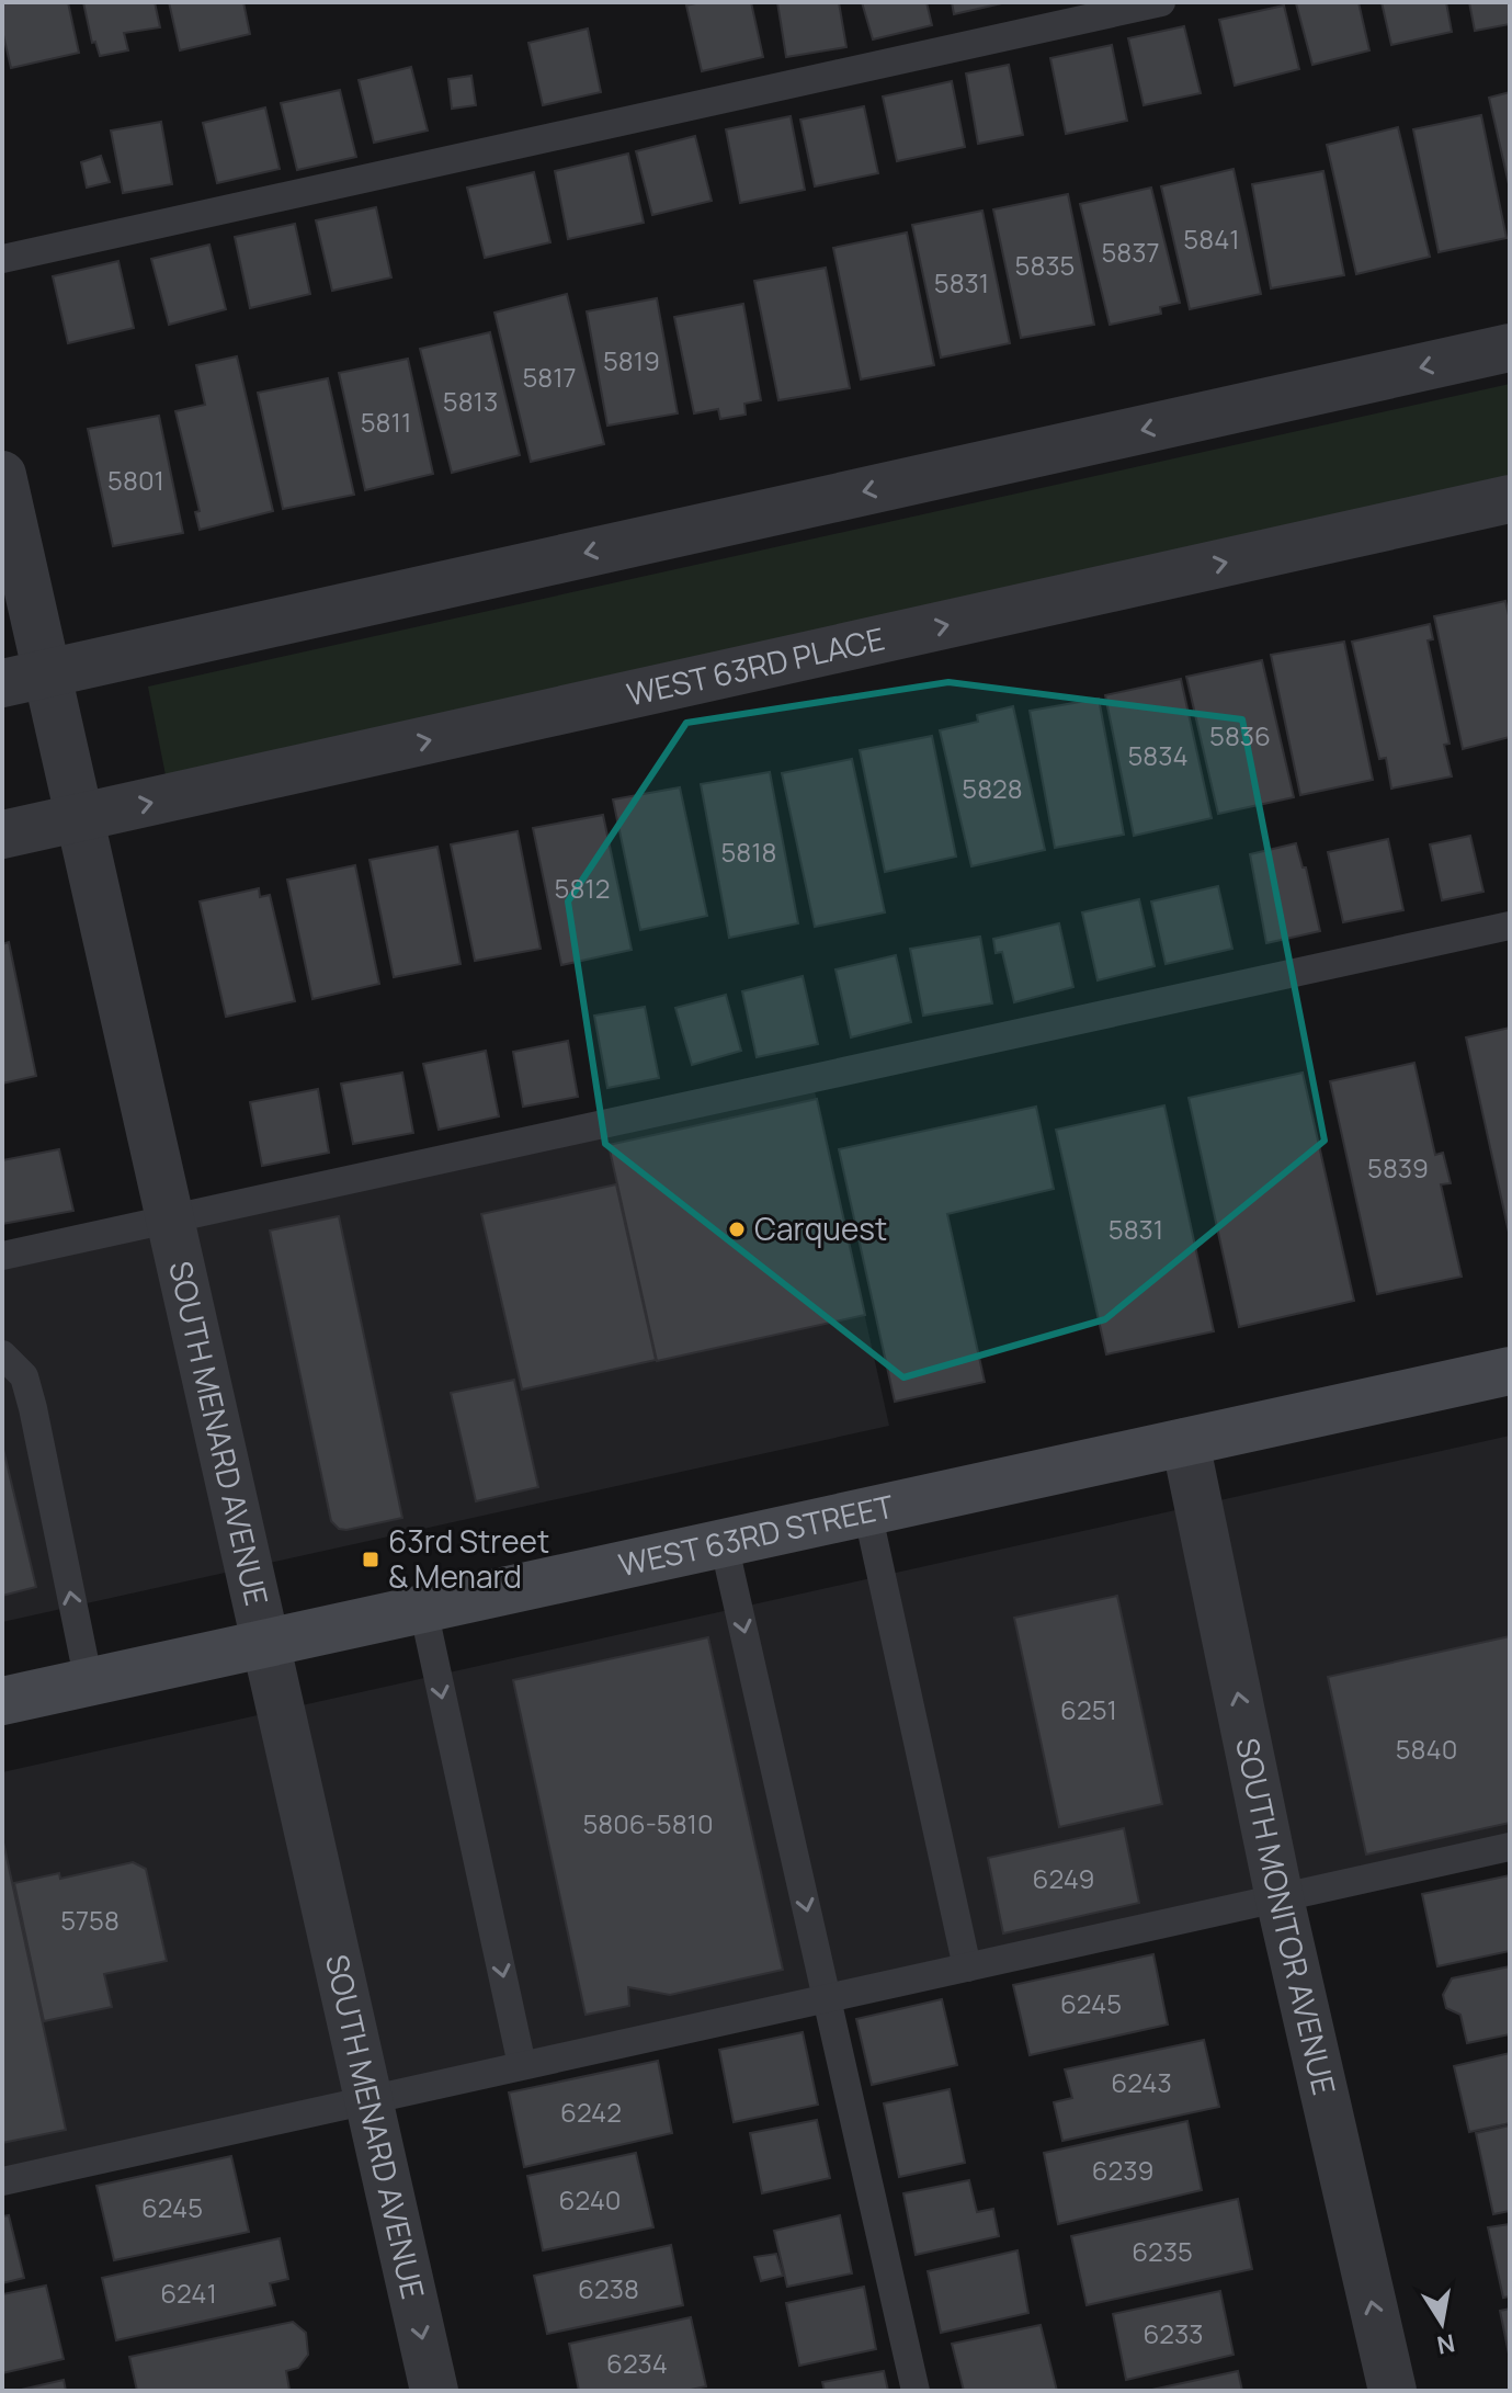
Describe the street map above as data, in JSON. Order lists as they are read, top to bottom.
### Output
{
  "streets": {
    "main road": ["WEST 63RD STREET"],
    "street": ["WEST 63RD PLACE", "SOUTH MENARD AVENUE", "SOUTH MONITOR AVENUE"]
  },
  "crossings": [
    ["WEST 63RD PLACE", "SOUTH MENARD AVENUE"],
    ["SOUTH MENARD AVENUE", "WEST 63RD STREET"],
    ["WEST 63RD STREET", "SOUTH MONITOR AVENUE"]
  ],
  "one_way": ["SOUTH MONITOR AVENUE"],
  "places": {
    "other": ["Carquest"],
    "transit": ["63rd Street & Menard"]
  },
  "house_numbers": [
    "5841",
    "5837",
    "5835",
    "5831",
    "5819",
    "5817",
    "5813",
    "5811",
    "5801",
    "5836",
    "5834",
    "5828",
    "5818",
    "5812",
    "5839",
    "5831",
    "6251",
    "5840",
    "5806-5810",
    "6249",
    "5758",
    "6245",
    "6243",
    "6242",
    "6239",
    "6240",
    "6245",
    "6235",
    "6238",
    "6241",
    "6233",
    "6234"
  ],
  "north": "bottom"
}
